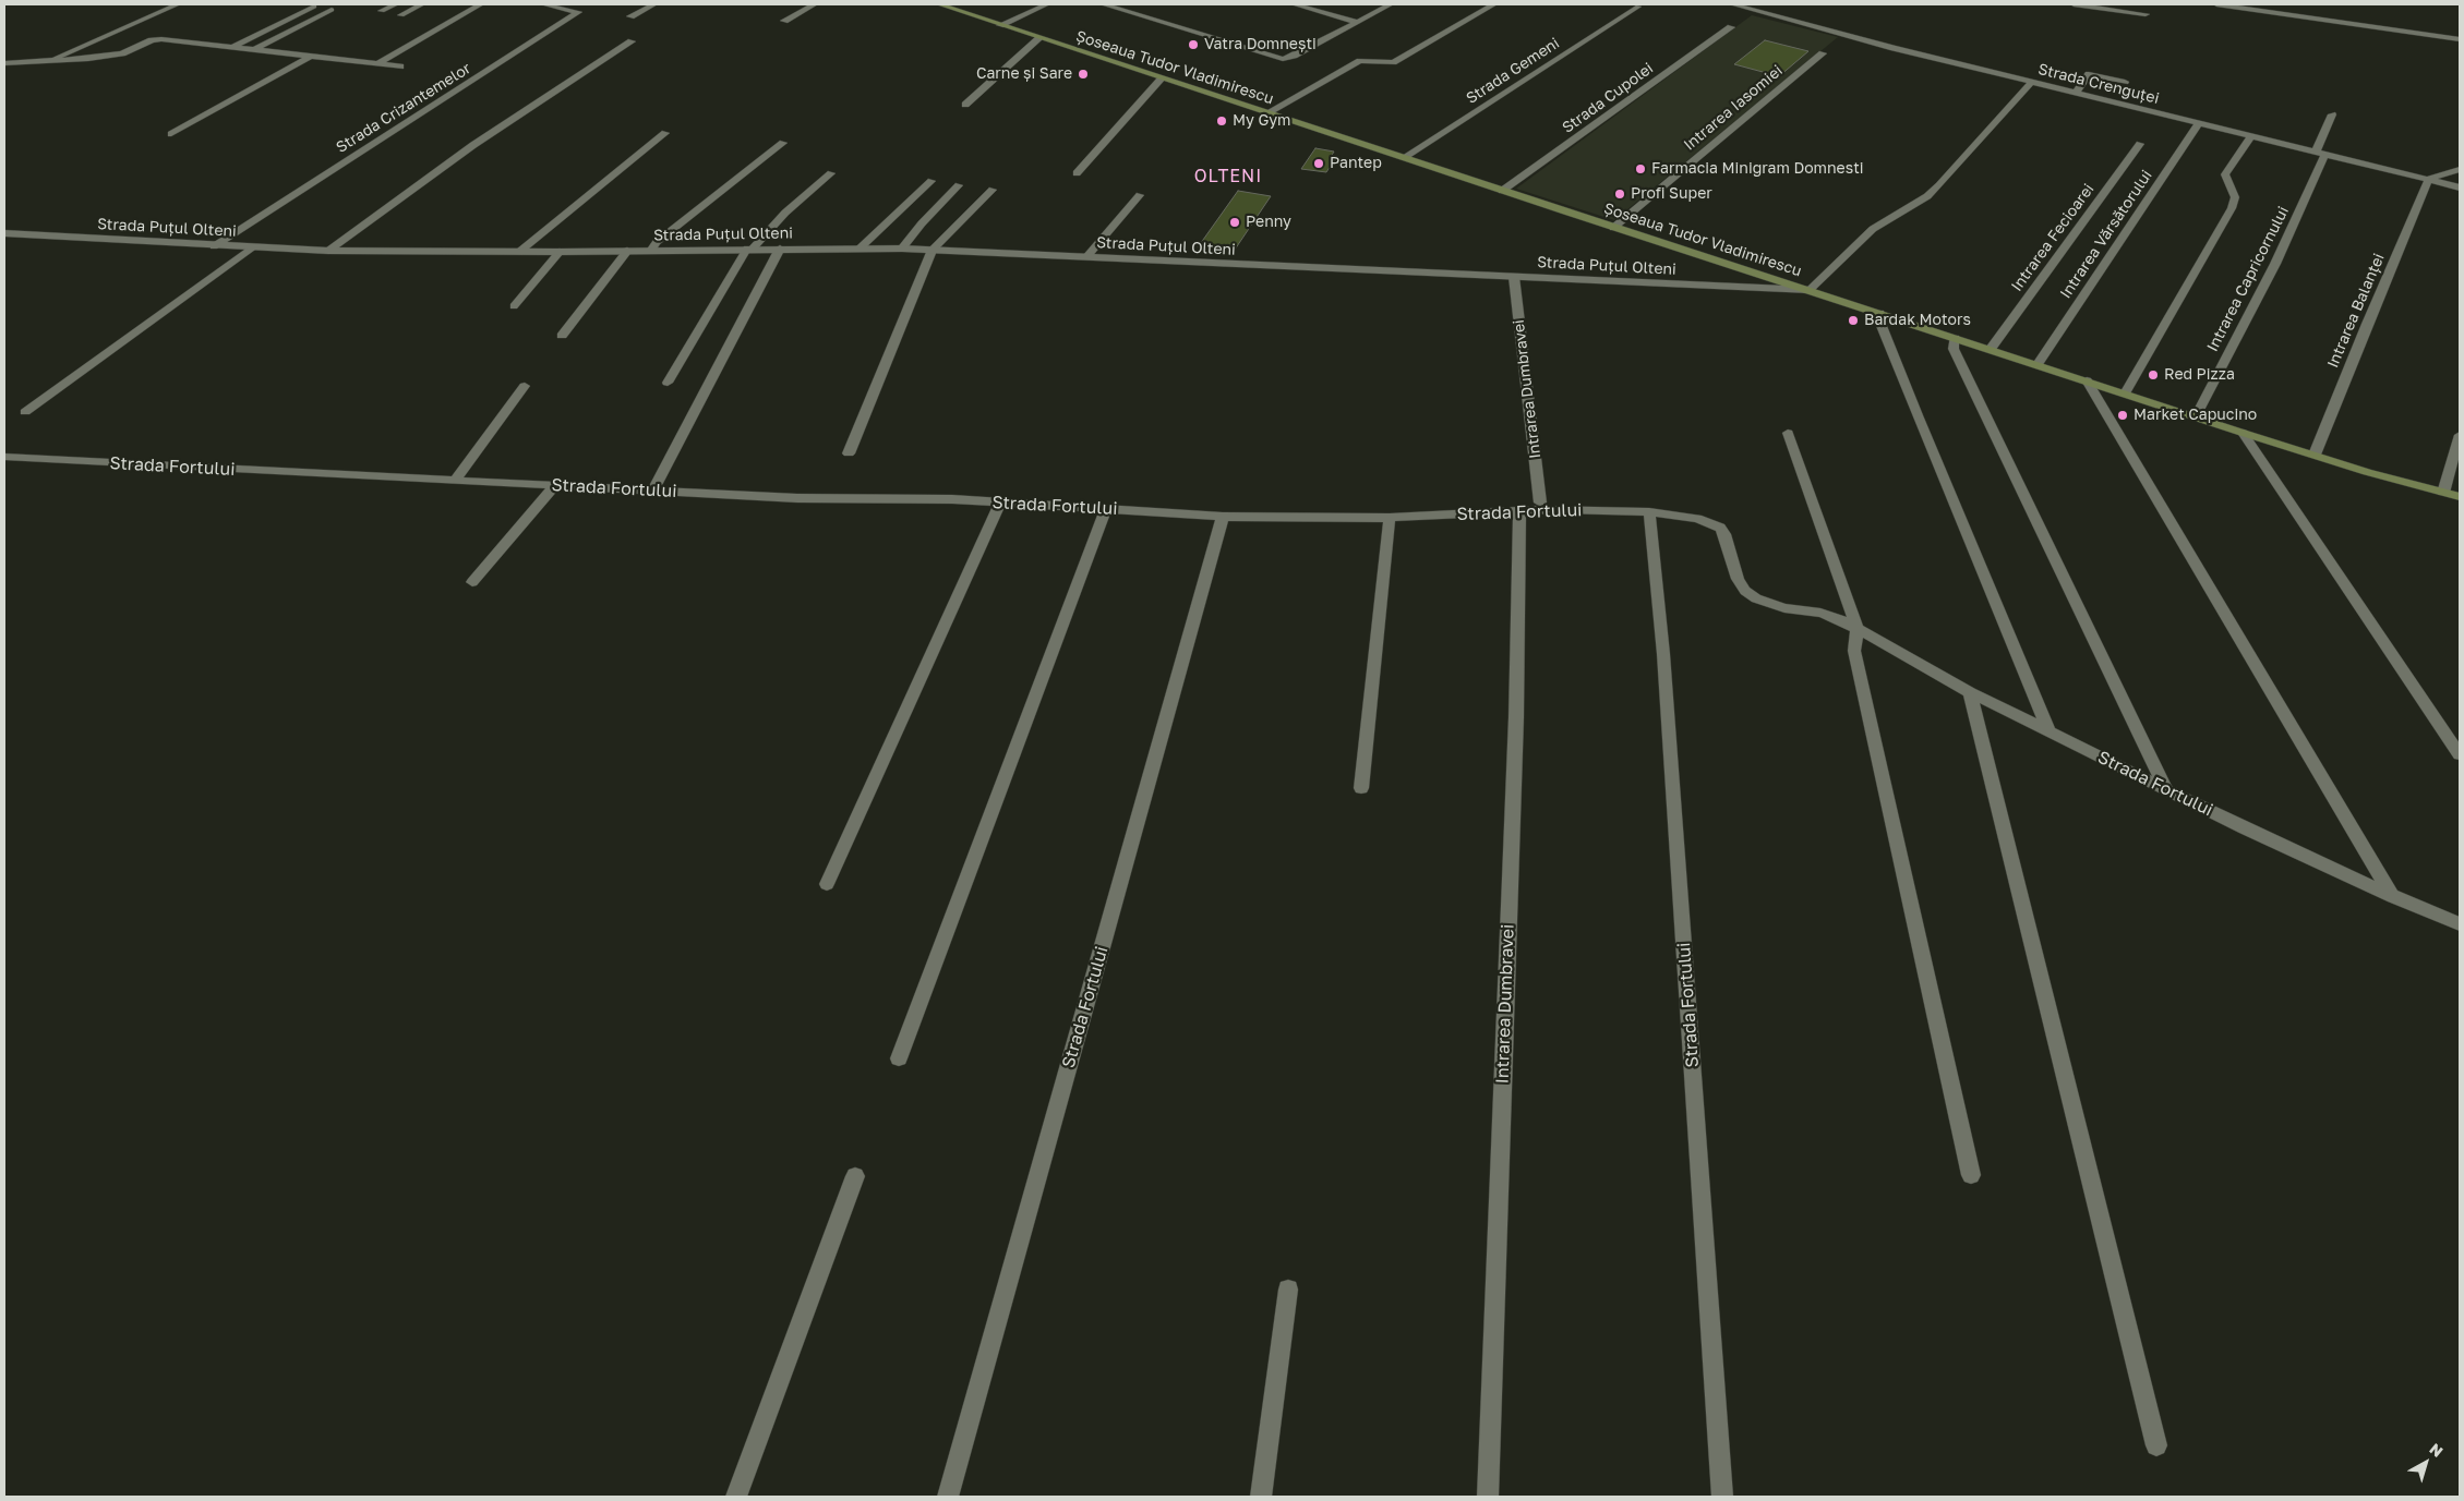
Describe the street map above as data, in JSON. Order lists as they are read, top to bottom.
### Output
{
  "streets": {
    "main road": ["Șoseaua Tudor Vladimirescu"],
    "street": [
      "Strada Gemeni",
      "Strada Crenguței",
      "Strada Cupolei",
      "Strada Crizantemelor",
      "Intrarea Iasomiei",
      "Strada Puțul Olteni",
      "Intrarea Vărsătorului",
      "Intrarea Fecioarei",
      "Intrarea Capricornului",
      "Intrarea Balanței",
      "Intrarea Dumbravei",
      "Strada Fortului"
    ]
  },
  "crossings": [
    ["Șoseaua Tudor Vladimirescu", "Strada Gemeni"],
    ["Șoseaua Tudor Vladimirescu", "Strada Cupolei"],
    ["Șoseaua Tudor Vladimirescu", "Intrarea Iasomiei"],
    ["Șoseaua Tudor Vladimirescu", "Strada Puțul Olteni"],
    ["Șoseaua Tudor Vladimirescu", "Intrarea Vărsătorului"],
    ["Șoseaua Tudor Vladimirescu", "Intrarea Fecioarei"],
    ["Șoseaua Tudor Vladimirescu", "Intrarea Capricornului"],
    ["Șoseaua Tudor Vladimirescu", "Intrarea Balanței"],
    ["Strada Crenguței", "Intrarea Vărsătorului"],
    ["Strada Crenguței", "Intrarea Capricornului"],
    ["Strada Crenguței", "Intrarea Balanței"],
    ["Strada Crizantemelor", "Strada Puțul Olteni"],
    ["Strada Puțul Olteni", "Intrarea Dumbravei"],
    ["Intrarea Dumbravei", "Strada Fortului"]
  ],
  "districts": ["OLTENI"],
  "places": [
    "Vatra Domnești",
    "Carne și Sare",
    "My Gym",
    "Pantep",
    "Farmacia Minigram Domnesti",
    "Profi Super",
    "Penny",
    "Bardak Motors",
    "Red Pizza",
    "Market Capucino"
  ],
  "north": "top right"
}
